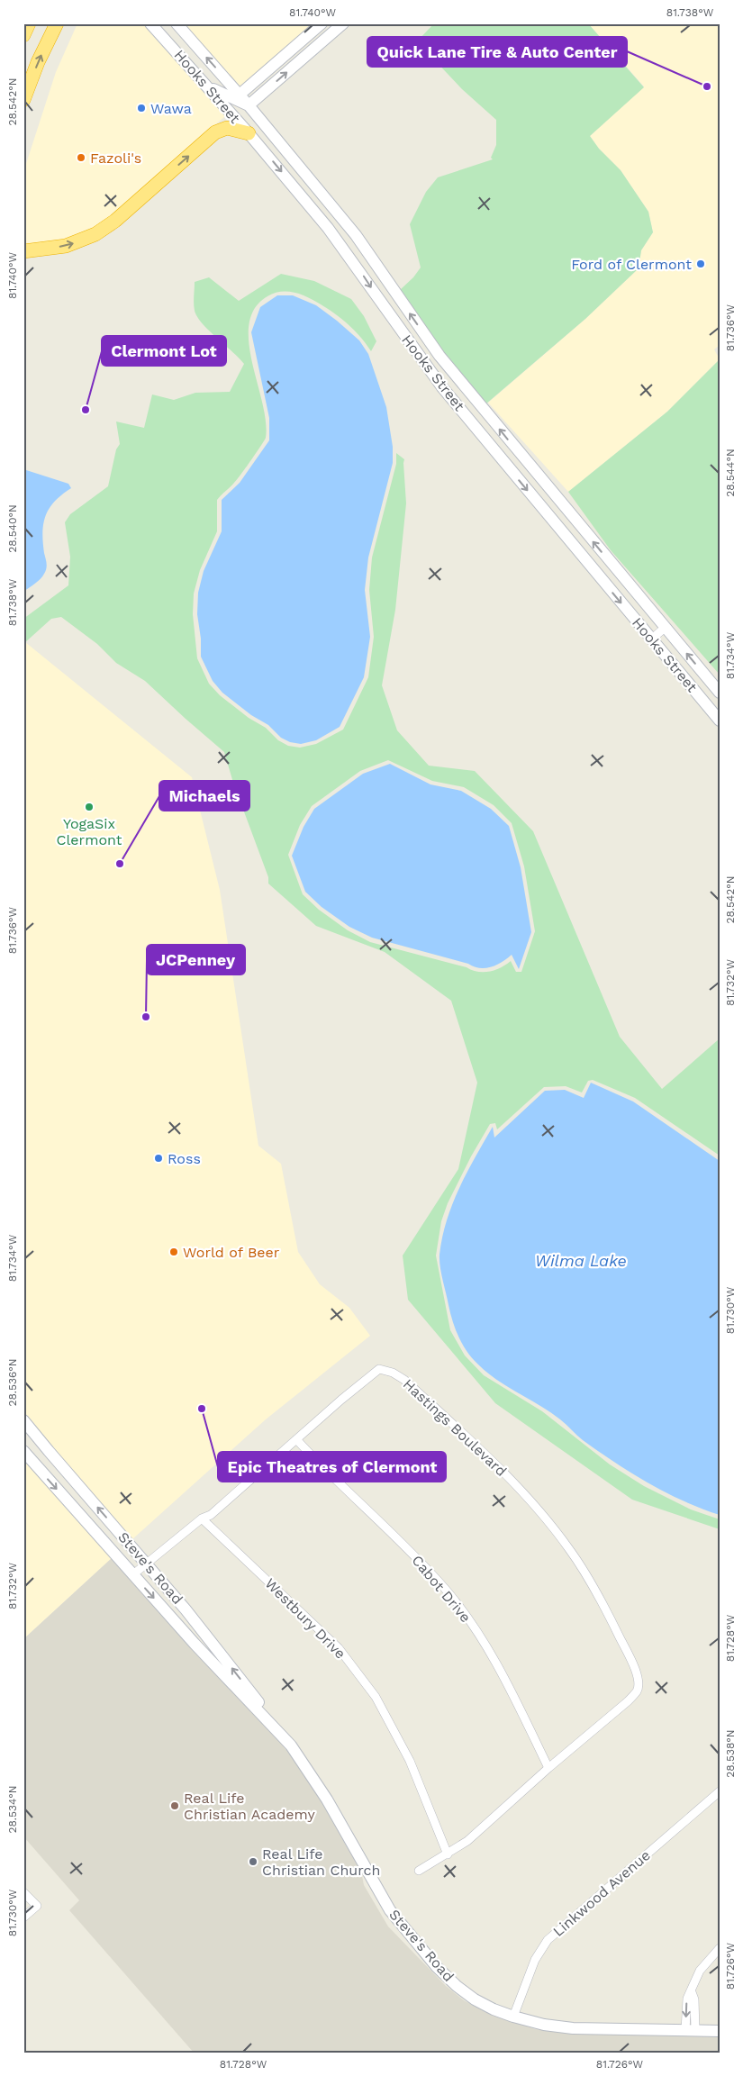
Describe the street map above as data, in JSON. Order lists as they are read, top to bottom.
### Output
{
  "streets": {
    "street": [
      "Hooks Street",
      "Hastings Boulevard",
      "Steve's Road",
      "Cabot Drive",
      "Westbury Drive",
      "Linkwood Avenue"
    ]
  },
  "crossings": [
    ["Hastings Boulevard", "Steve's Road"],
    ["Hastings Boulevard", "Cabot Drive"],
    ["Hastings Boulevard", "Westbury Drive"],
    ["Steve's Road", "Linkwood Avenue"]
  ],
  "water": ["Wilma Lake"],
  "places": [
    "Quick Lane Tire & Auto Center",
    "Wawa",
    "Fazoli's",
    "Ford of Clermont",
    "Clermont Lot",
    "YogaSix Clermont",
    "Michaels",
    "JCPenney",
    "Ross",
    "World of Beer",
    "Epic Theatres of Clermont",
    "Real Life Christian Academy",
    "Real Life Christian Church"
  ],
  "coordinates": [
    "81.740°W",
    "81.738°W",
    "28.542°N",
    "81.736°W",
    "28.544°N",
    "28.540°N",
    "81.734°W",
    "81.732°W",
    "81.730°W",
    "28.536°N",
    "81.728°W",
    "28.538°N",
    "28.534°N",
    "81.726°W"
  ]
}
